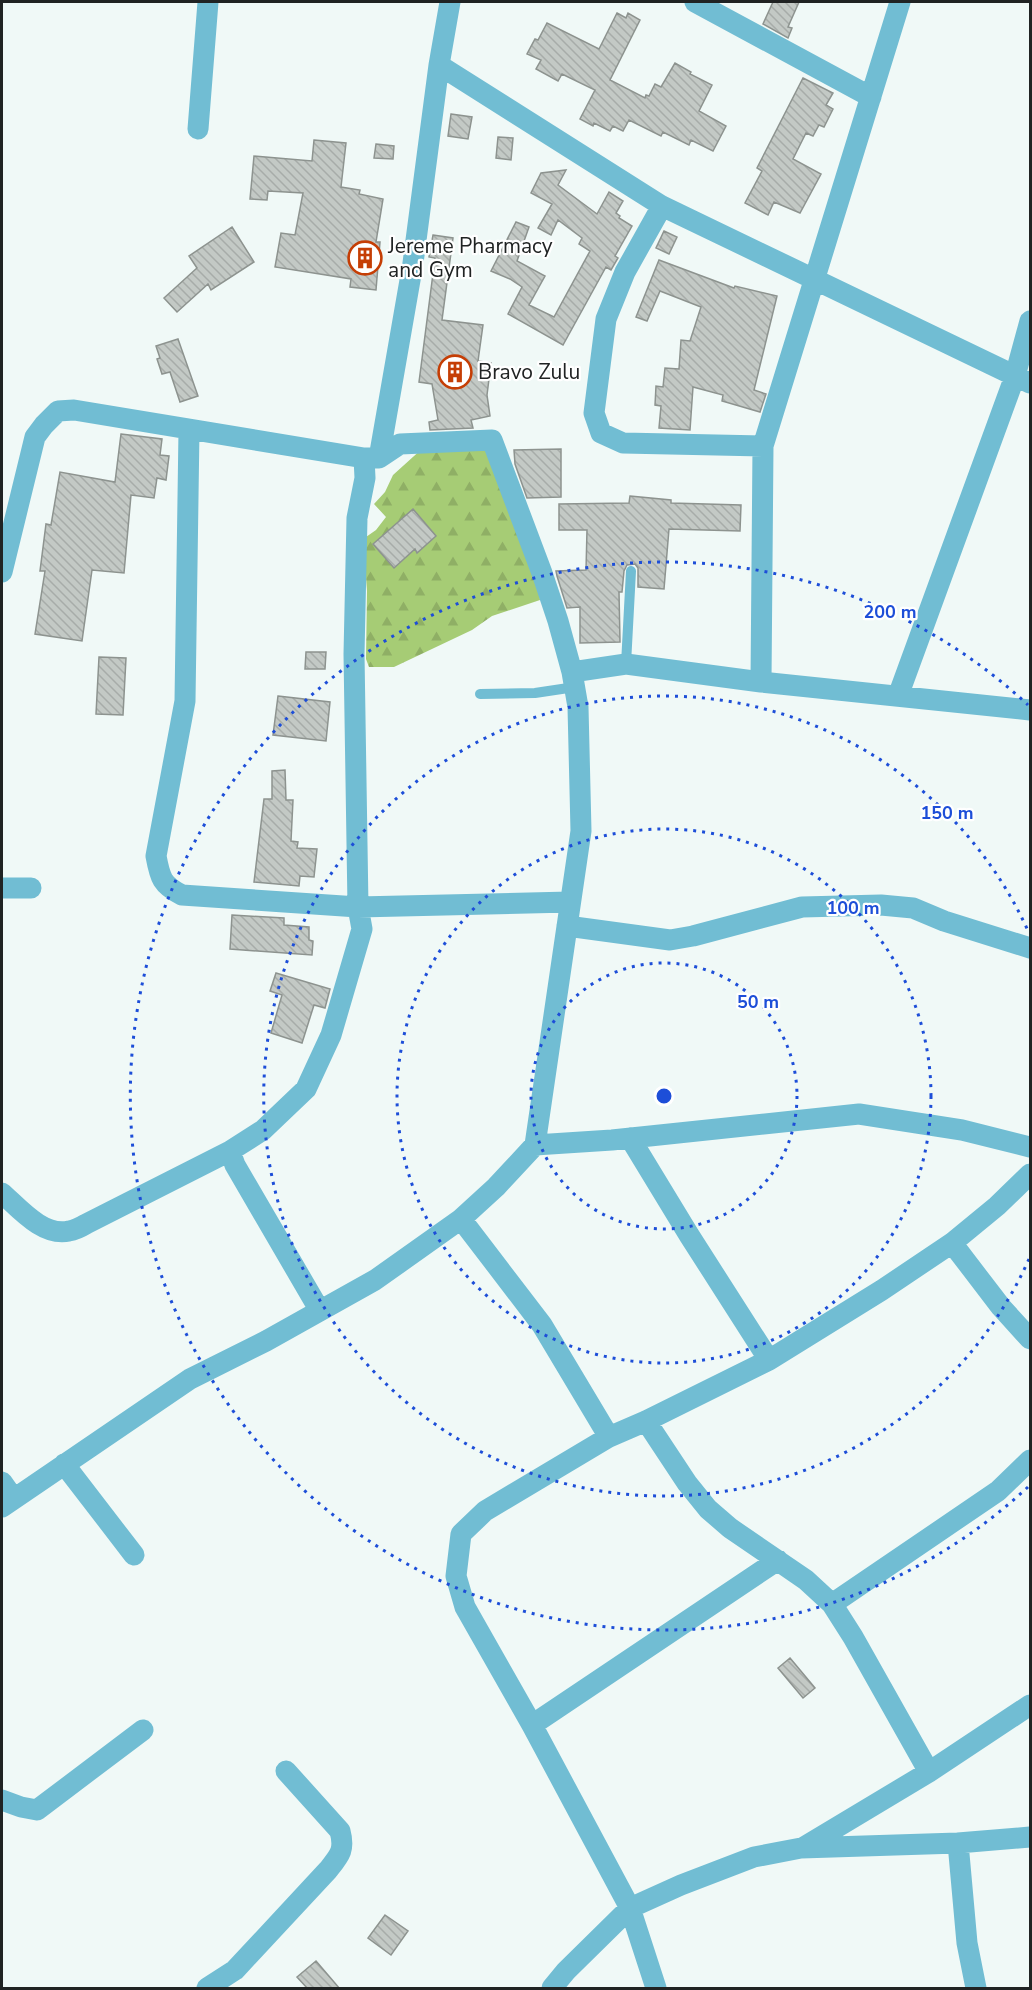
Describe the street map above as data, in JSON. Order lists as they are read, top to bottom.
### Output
{
  "places": {
    "building": ["Jereme Pharmacy and Gym", "Bravo Zulu"]
  },
  "rings": [
    "200 m",
    "150 m",
    "100 m",
    "50 m"
  ]
}
